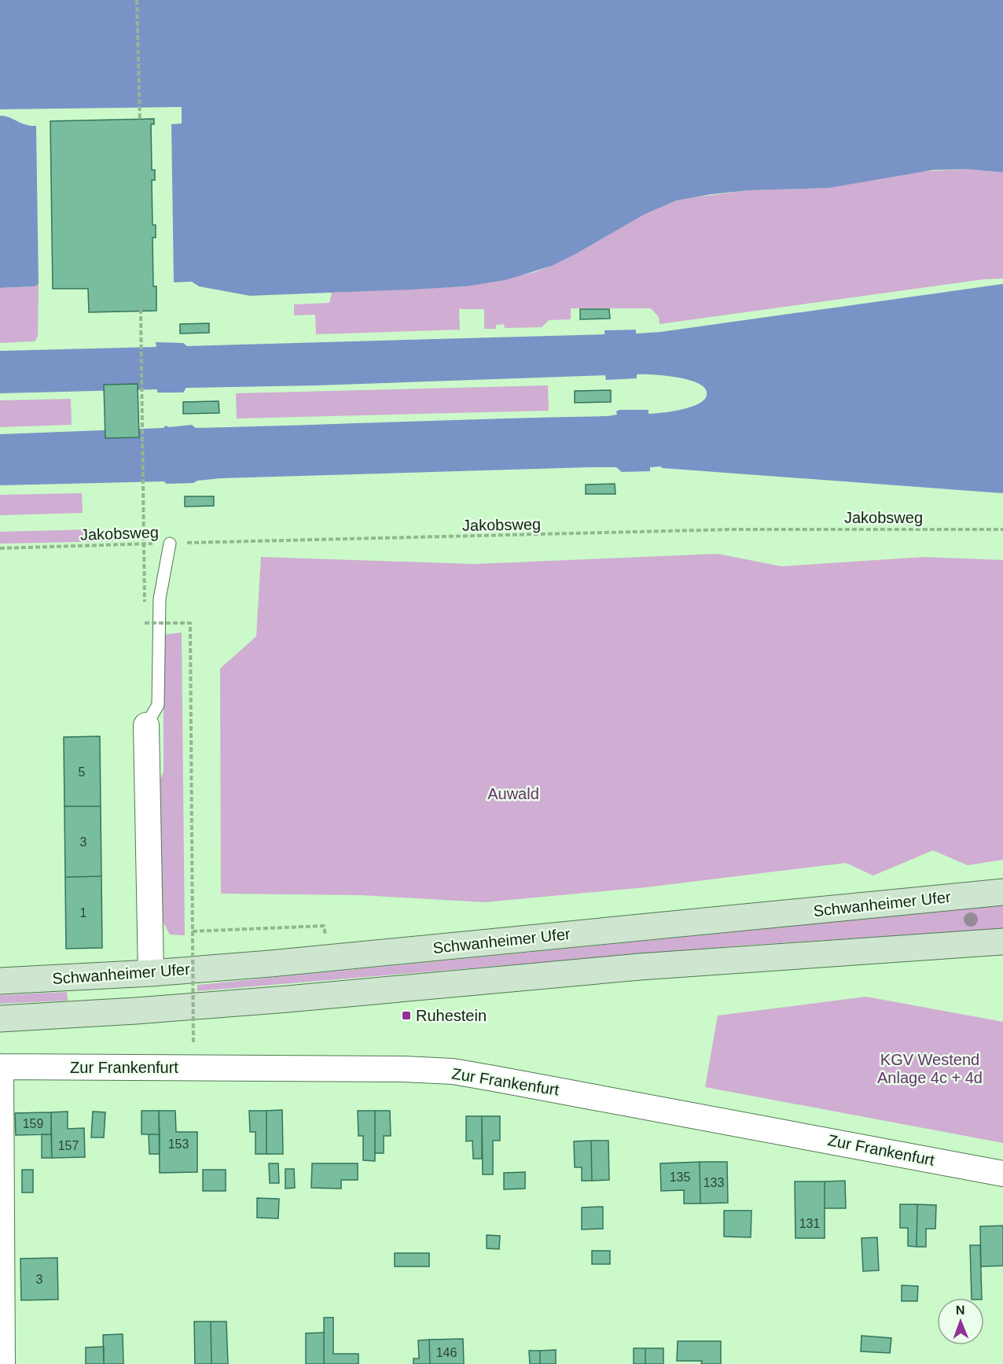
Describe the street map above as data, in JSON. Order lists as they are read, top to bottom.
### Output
{
  "streets": {
    "main road": ["Schwanheimer Ufer"],
    "street": ["Zur Frankenfurt"],
    "path": ["Jakobsweg"]
  },
  "parks": ["Auwald", "KGV Westend Anlage 4c + 4d"],
  "places": {
    "transit": ["Ruhestein"]
  },
  "house_numbers": [
    "5",
    "3",
    "1",
    "159",
    "153",
    "157",
    "135",
    "133",
    "131",
    "3",
    "146"
  ],
  "north": "top"
}
